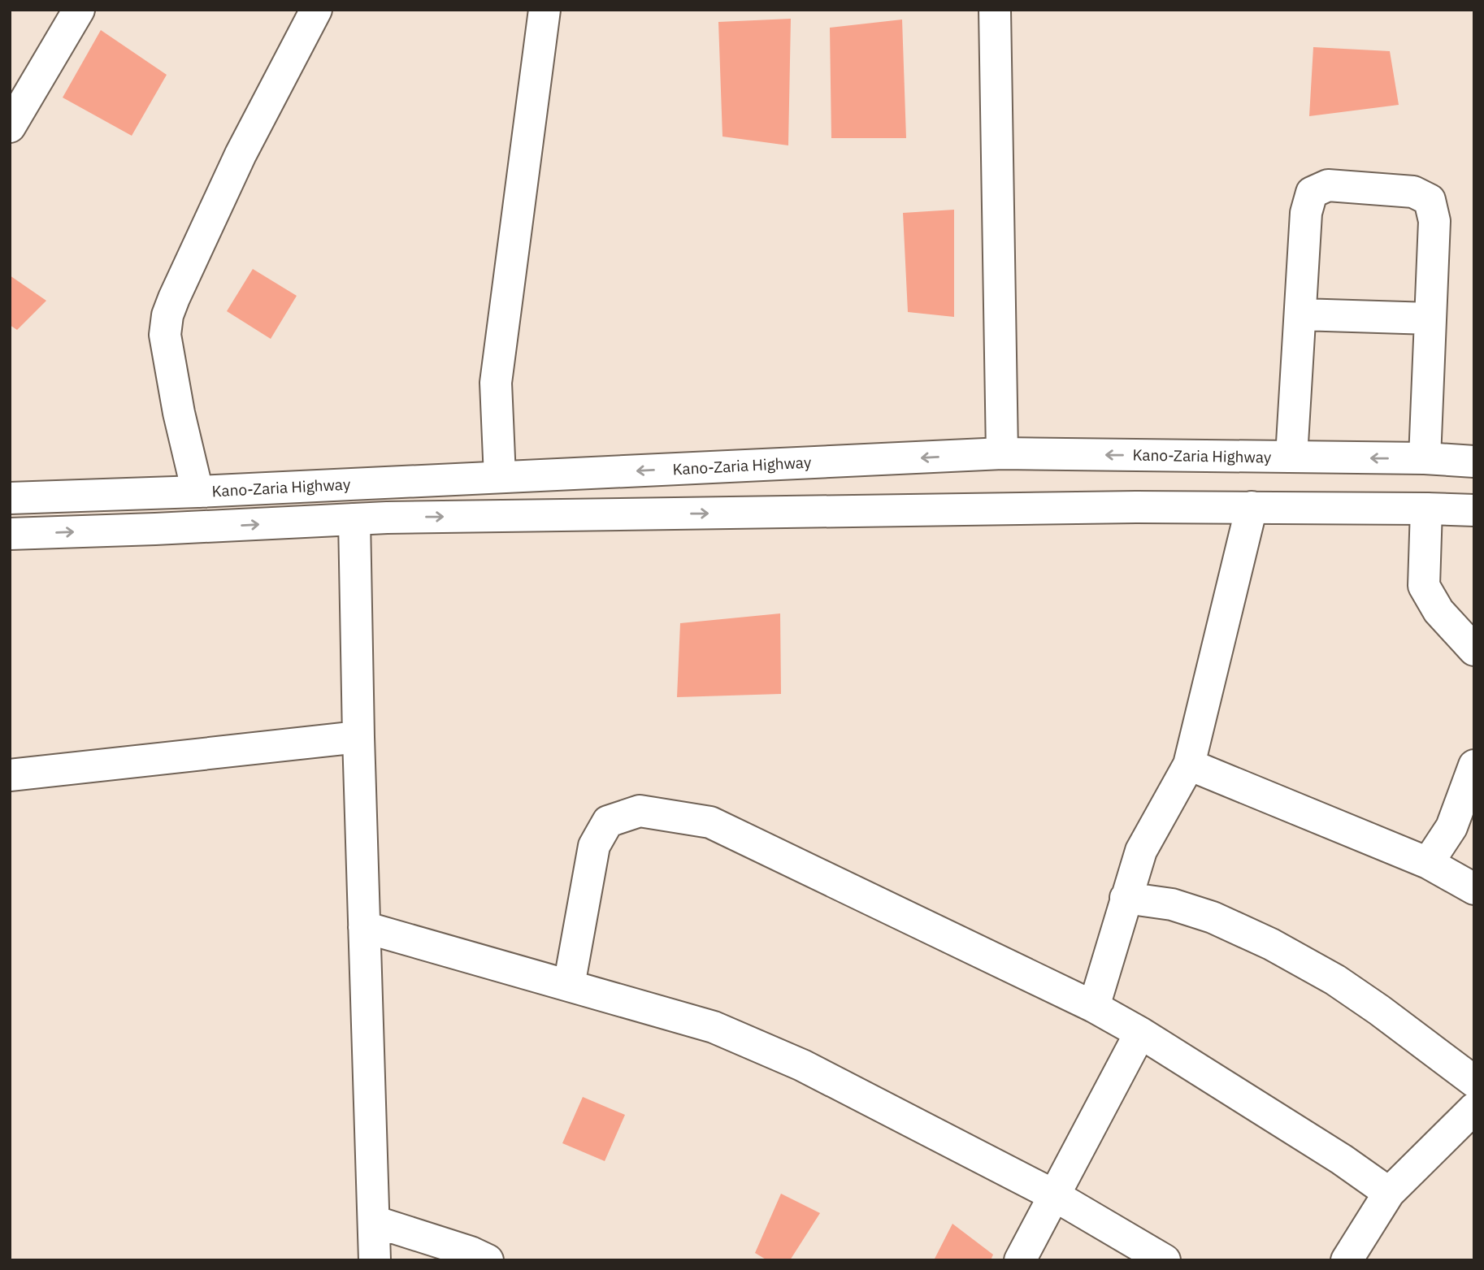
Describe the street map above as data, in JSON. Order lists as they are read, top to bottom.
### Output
{
  "streets": {
    "main road": ["Kano-Zaria Highway"]
  }
}
